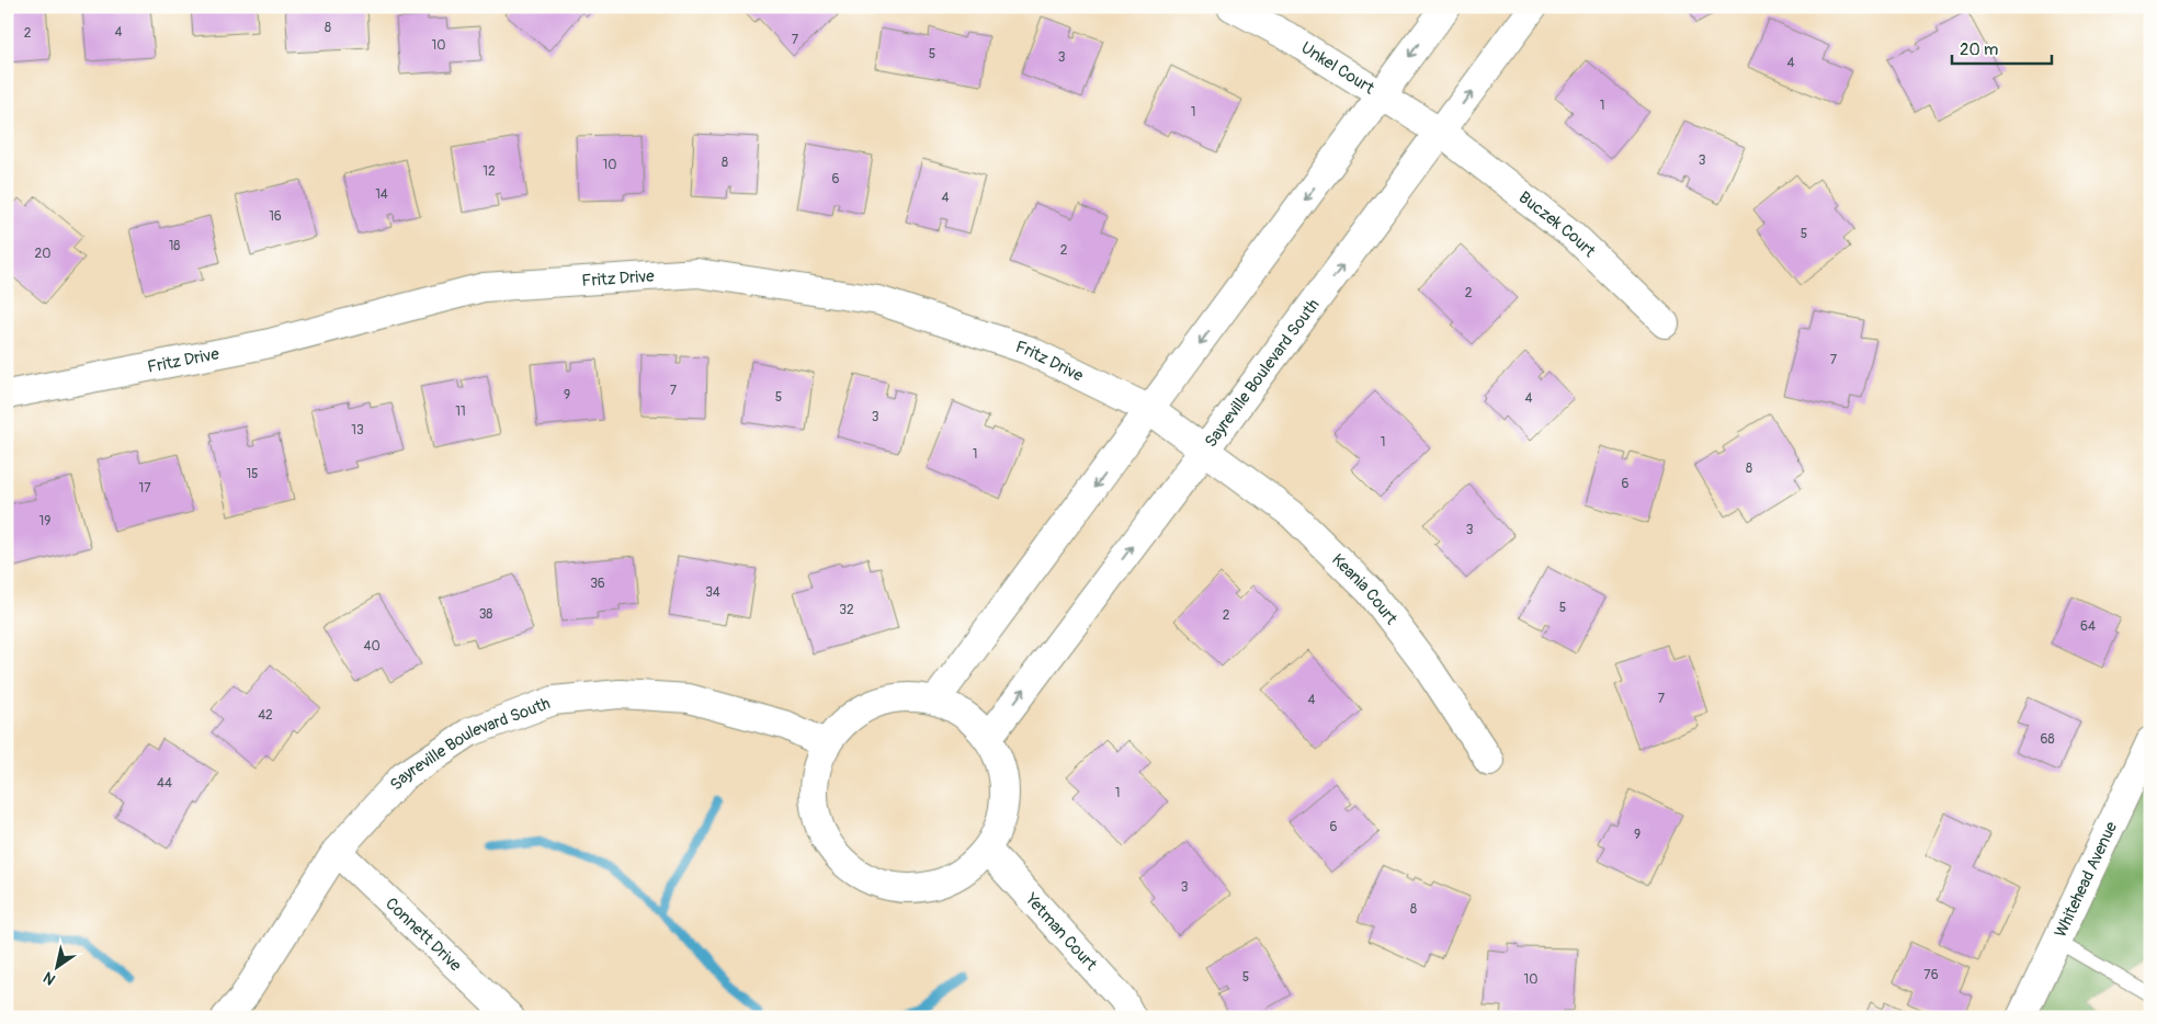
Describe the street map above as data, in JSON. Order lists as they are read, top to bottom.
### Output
{
  "streets": {
    "street": [
      "Unkel Court",
      "Buczek Court",
      "Fritz Drive",
      "Sayreville Boulevard South",
      "Keania Court",
      "Whitehead Avenue",
      "Yetman Court",
      "Connett Drive"
    ]
  },
  "crossings": [
    ["Unkel Court", "Buczek Court"],
    ["Unkel Court", "Sayreville Boulevard South"],
    ["Buczek Court", "Sayreville Boulevard South"],
    ["Fritz Drive", "Sayreville Boulevard South"],
    ["Fritz Drive", "Keania Court"],
    ["Sayreville Boulevard South", "Keania Court"],
    ["Sayreville Boulevard South", "Yetman Court"],
    ["Sayreville Boulevard South", "Connett Drive"]
  ],
  "house_numbers": [
    "8",
    "4",
    "2",
    "7",
    "10",
    "5",
    "3",
    "4",
    "1",
    "1",
    "3",
    "8",
    "10",
    "12",
    "6",
    "14",
    "4",
    "16",
    "5",
    "18",
    "2",
    "20",
    "2",
    "7",
    "7",
    "9",
    "5",
    "4",
    "11",
    "3",
    "13",
    "1",
    "1",
    "8",
    "15",
    "6",
    "17",
    "19",
    "3",
    "36",
    "34",
    "5",
    "32",
    "38",
    "2",
    "64",
    "40",
    "7",
    "4",
    "42",
    "68",
    "44",
    "1",
    "6",
    "9",
    "3",
    "8",
    "76",
    "5",
    "10"
  ],
  "scale_bar": "20 m",
  "north": "bottom left"
}
